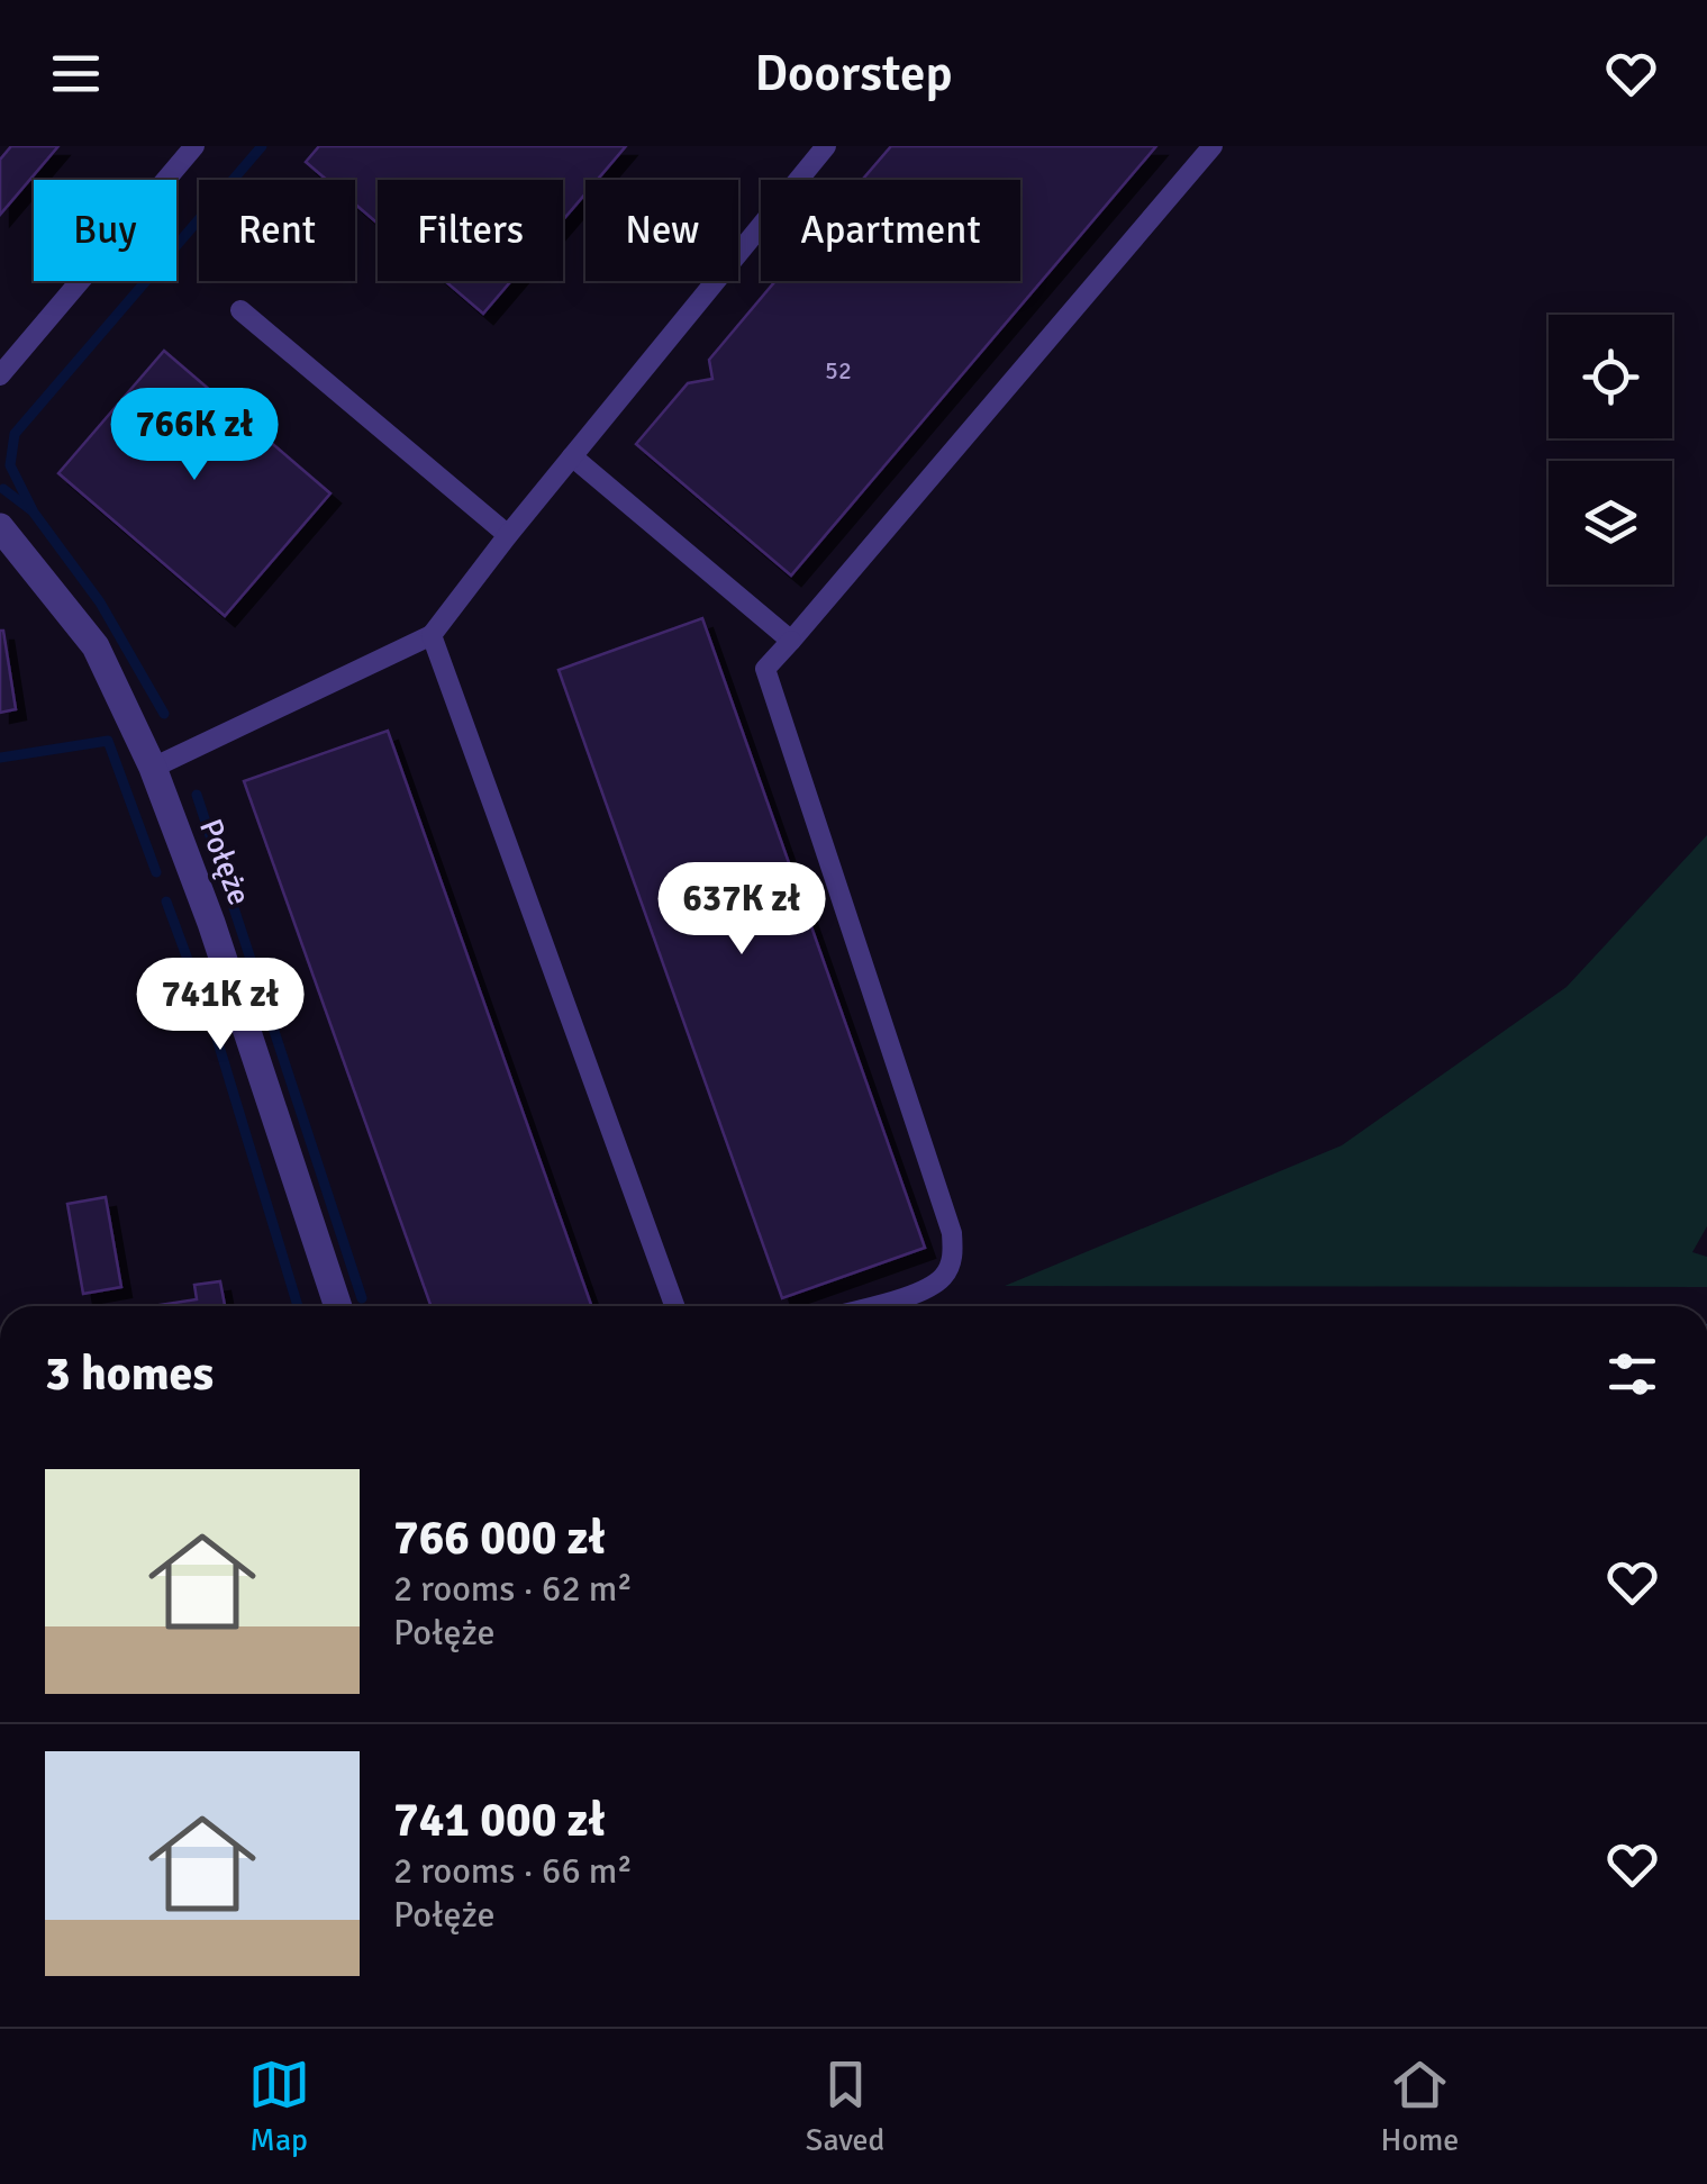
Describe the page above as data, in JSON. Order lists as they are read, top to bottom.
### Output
{
  "streets": {
    "street": ["Połęże"]
  },
  "house_numbers": ["52"],
  "page": {
    "header": "Doorstep",
    "chip": [
      "Buy",
      "Rent",
      "Filters",
      "New",
      "Apartment"
    ],
    "price": ["766K zł", "637K zł", "741K zł"],
    "heading": "3 homes",
    "list": [
      {
        "name": "766 000 zł",
        "note": "2 rooms · 62 m² · Połęże"
      },
      {
        "name": "741 000 zł",
        "note": "2 rooms · 66 m² · Połęże"
      }
    ],
    "tabs": ["Map", "Saved", "Home"]
  }
}
